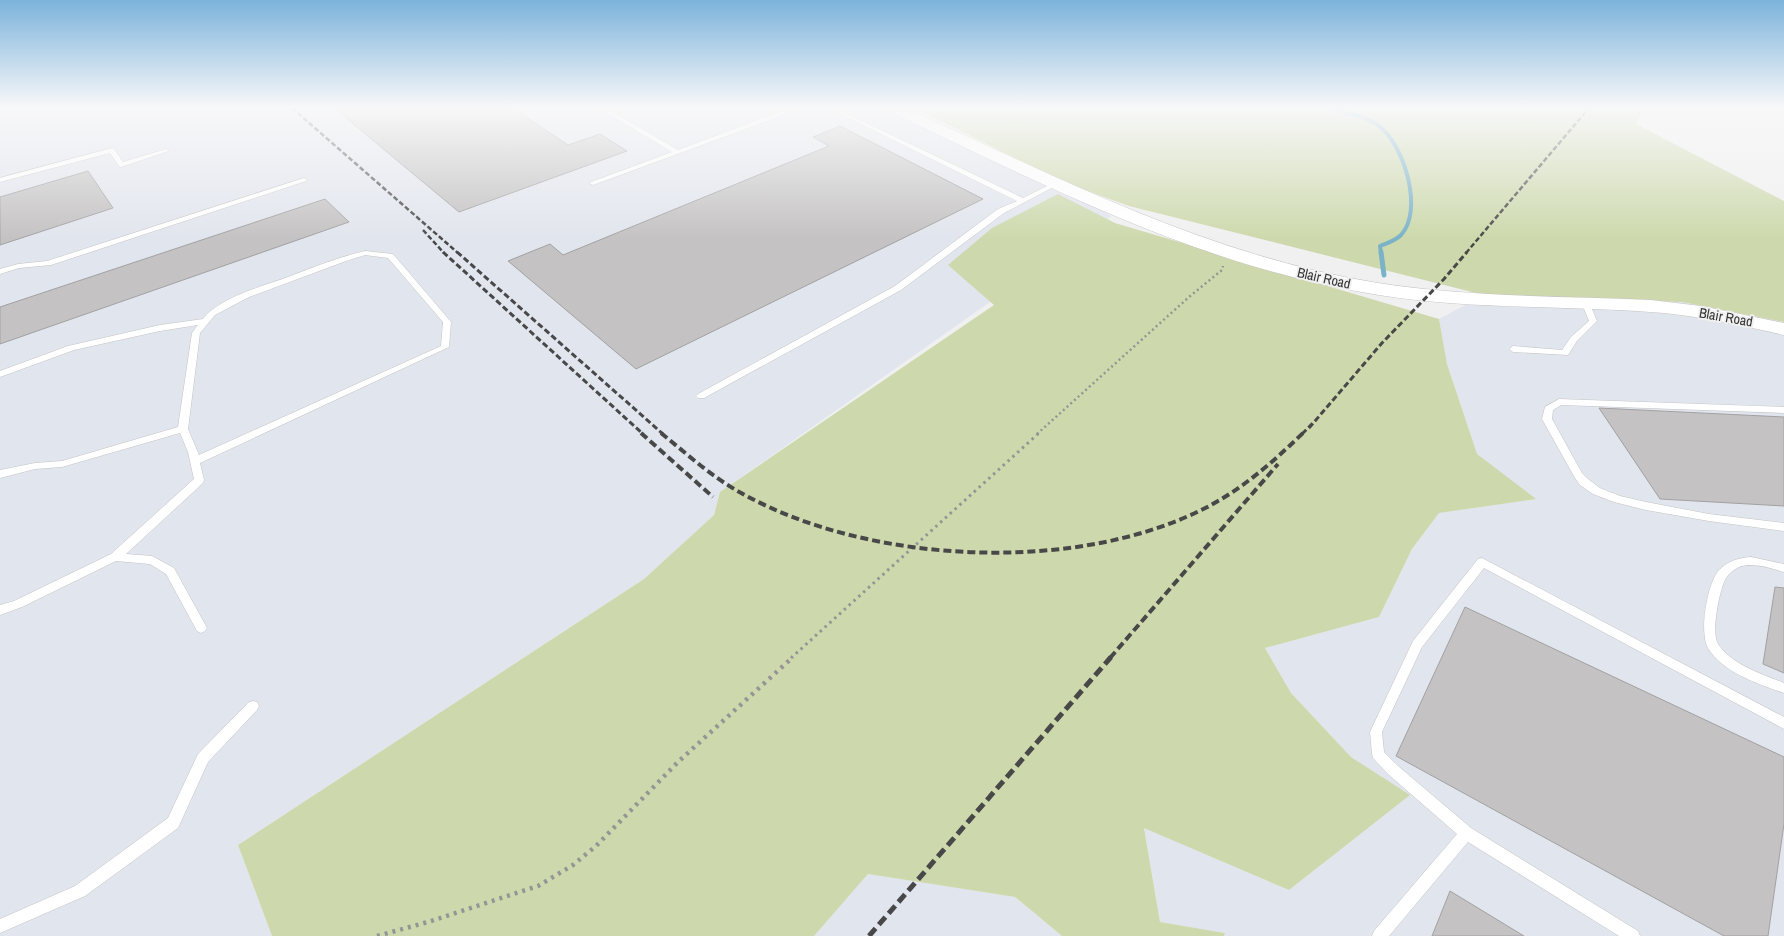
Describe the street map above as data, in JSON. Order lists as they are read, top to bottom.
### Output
{
  "streets": {
    "street": ["Blair Road"]
  }
}
